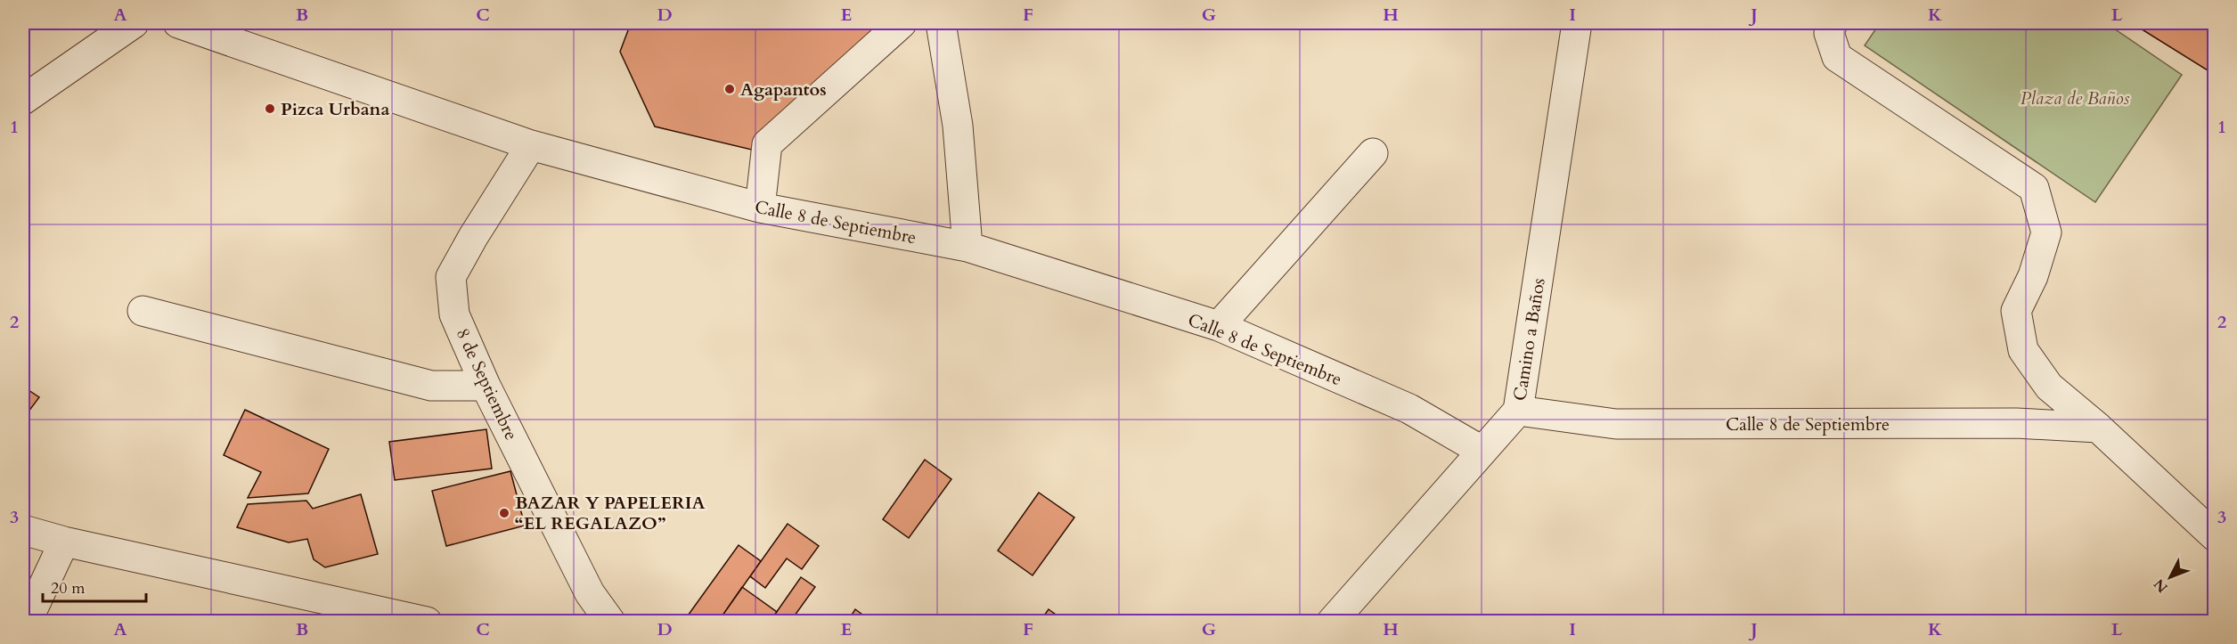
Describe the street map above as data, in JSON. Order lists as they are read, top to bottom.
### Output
{
  "streets": {
    "street": ["Calle 8 de Septiembre", "Camino a Baños", "8 de Septiembre"]
  },
  "crossings": [
    ["Calle 8 de Septiembre", "Camino a Baños"],
    ["Calle 8 de Septiembre", "8 de Septiembre"]
  ],
  "parks": ["Plaza de Baños"],
  "places": ["Agapantos", "Pizca Urbana", "BAZAR Y PAPELERIA “EL REGALAZO”"],
  "scale_bar": "20 m",
  "north": "bottom left",
  "grid": {
    "columns": [
      "A",
      "B",
      "C",
      "D",
      "E",
      "F",
      "G",
      "H",
      "I",
      "J",
      "K",
      "L"
    ],
    "rows": ["1", "2", "3"]
  }
}
